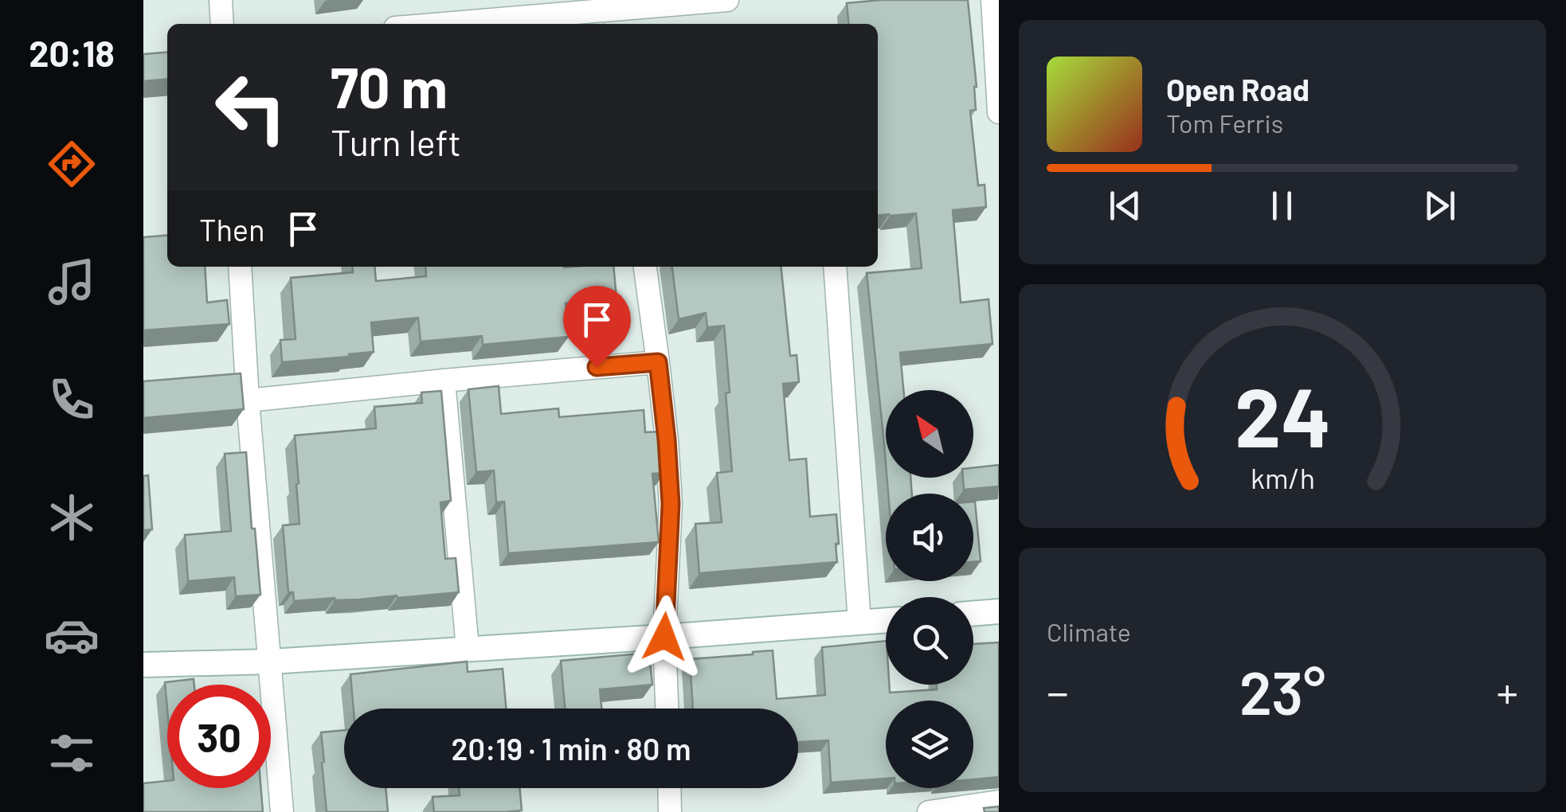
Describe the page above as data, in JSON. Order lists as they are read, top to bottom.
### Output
{
  "north": "top left",
  "page": {
    "tabs": "20:18",
    "turn": ["70 m", "Turn left"],
    "song": ["Open Road", "Tom Ferris"],
    "then": "Then",
    "tile": "Climate",
    "heat": ["−", "23°", "+"],
    "limit": "30",
    "trip": "20:19 · 1 min · 80 m",
    "gauge": ["24", "km/h"]
  }
}
